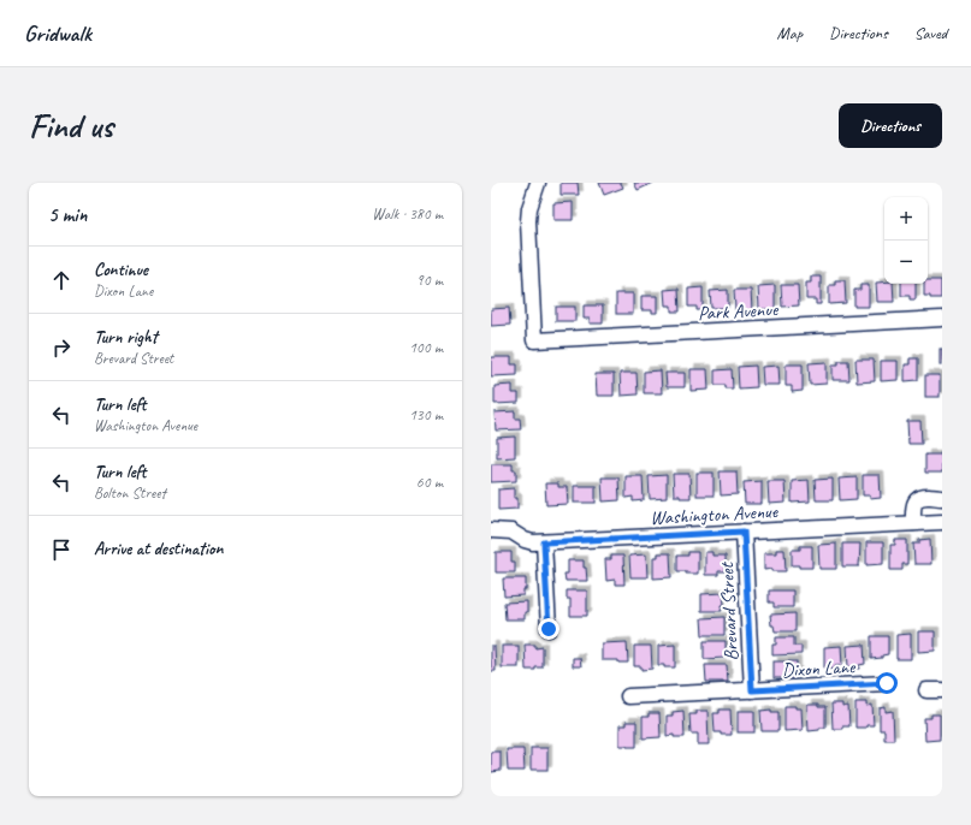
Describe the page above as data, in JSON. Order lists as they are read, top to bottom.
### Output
{
  "streets": {
    "street": [
      "Park Avenue",
      "Washington Avenue",
      "Brevard Street",
      "Dixon Lane"
    ]
  },
  "crossings": [
    ["Washington Avenue", "Brevard Street"],
    ["Brevard Street", "Dixon Lane"]
  ],
  "page": {
    "header": "Gridwalk",
    "nav": ["Map", "Directions", "Saved"],
    "buttons": "Directions",
    "title": "Find us",
    "heading": ["5 min", "Walk · 380 m"],
    "map_buttons": ["+", "−"],
    "list": [
      ["Continue", "Dixon Lane", "90 m"],
      ["Turn right", "Brevard Street", "100 m"],
      ["Turn left", "Washington Avenue", "130 m"],
      ["Turn left", "Bolton Street", "60 m"],
      "Arrive at destination"
    ]
  }
}
